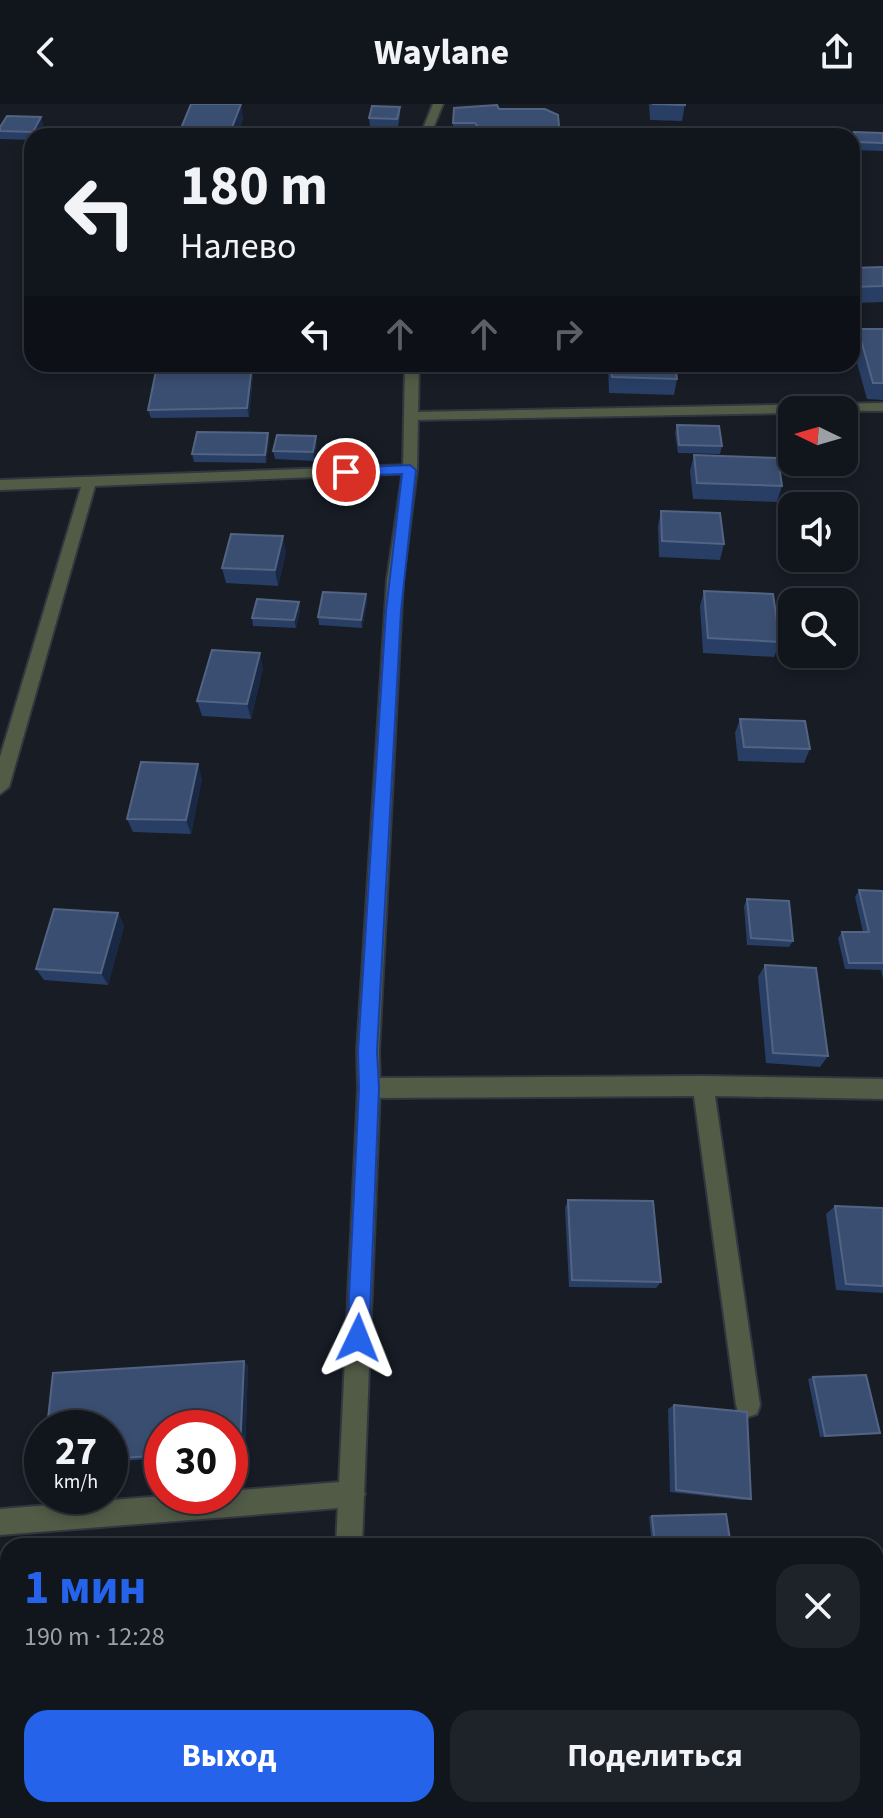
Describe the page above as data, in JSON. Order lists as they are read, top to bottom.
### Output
{
  "north": "left",
  "page": {
    "header": "Waylane",
    "turn": ["180 m", "Налево"],
    "speed": "27 km/h",
    "limit": "30",
    "heading": ["1 мин", "190 m · 12:28"],
    "buttons": ["Выход", "Поделиться"]
  }
}
